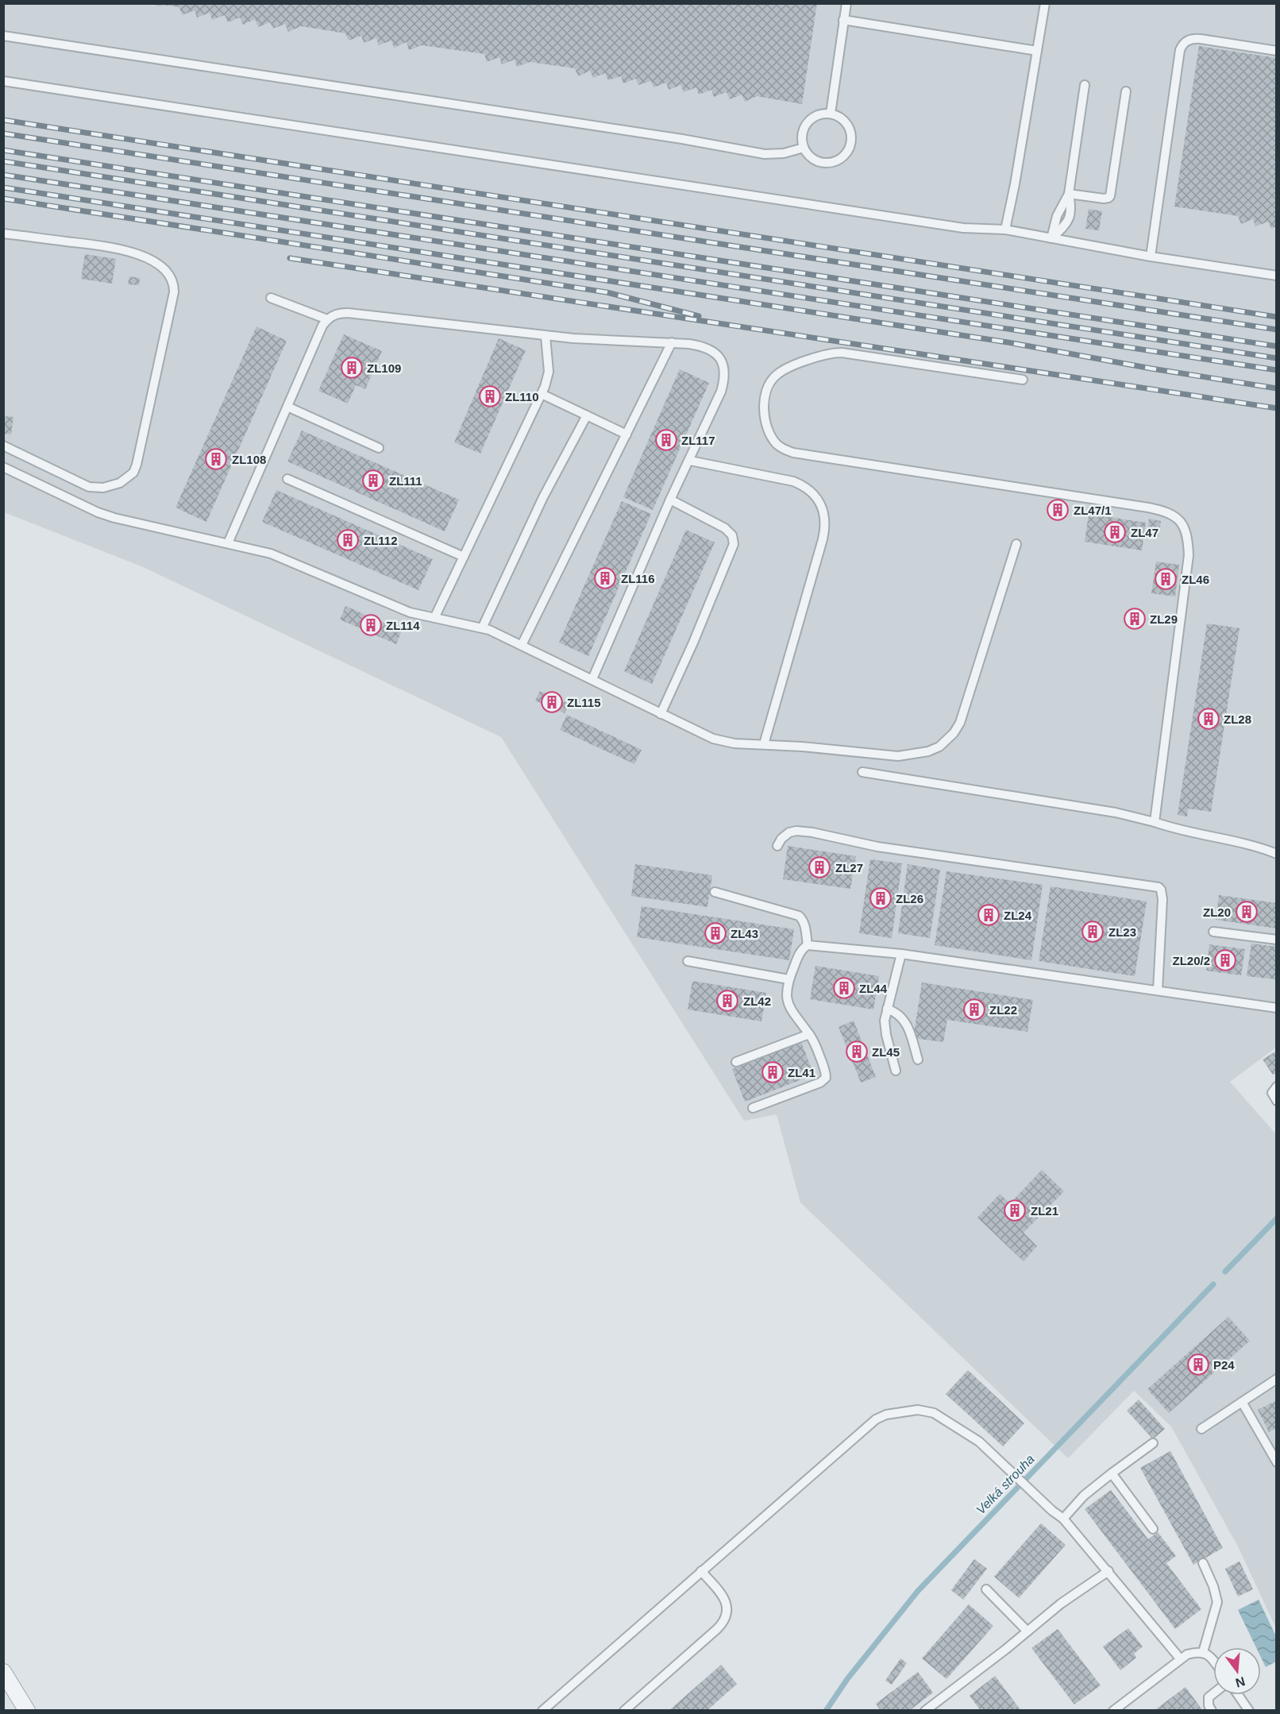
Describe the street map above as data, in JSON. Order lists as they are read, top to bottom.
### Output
{
  "water": ["Velká strouha"],
  "places": {
    "building": [
      "ZL109",
      "ZL110",
      "ZL117",
      "ZL108",
      "ZL111",
      "ZL47/1",
      "ZL47",
      "ZL112",
      "ZL116",
      "ZL46",
      "ZL29",
      "ZL114",
      "ZL115",
      "ZL28",
      "ZL27",
      "ZL26",
      "ZL20",
      "ZL24",
      "ZL23",
      "ZL43",
      "ZL20/2",
      "ZL44",
      "ZL42",
      "ZL22",
      "ZL45",
      "ZL41",
      "ZL21",
      "P24"
    ]
  },
  "north": "bottom"
}
